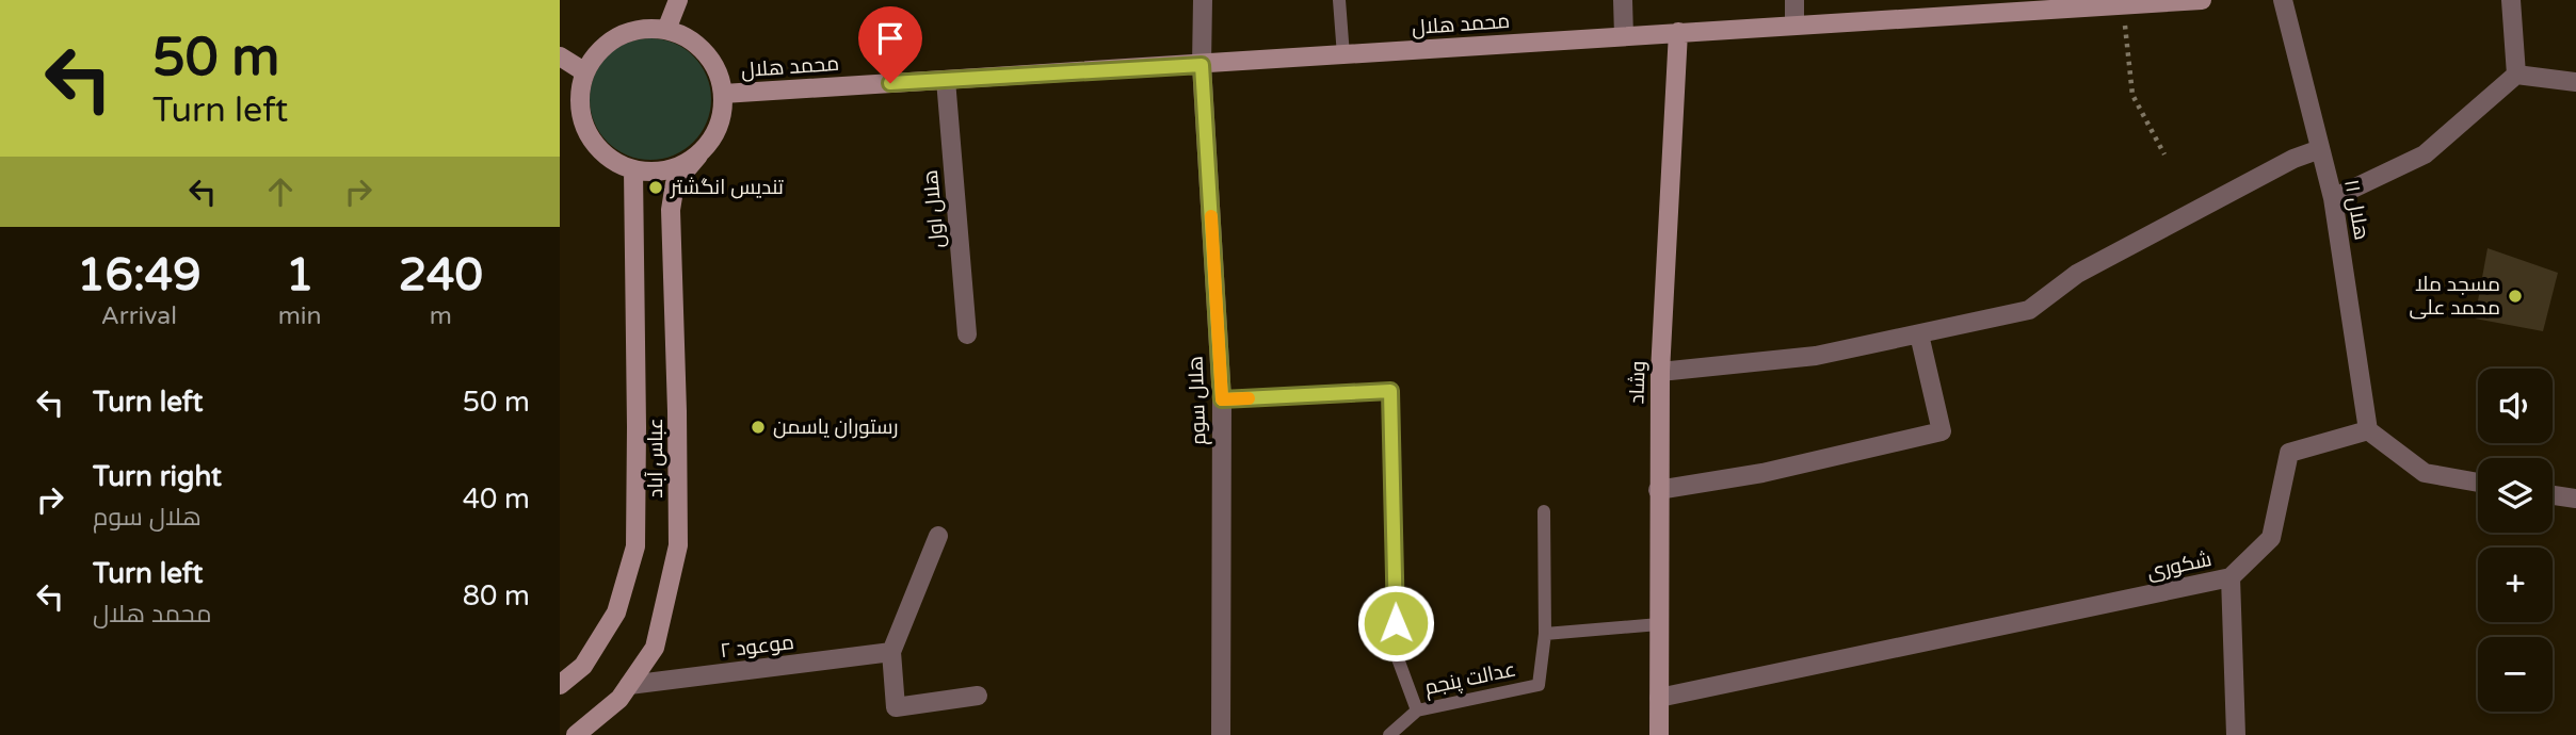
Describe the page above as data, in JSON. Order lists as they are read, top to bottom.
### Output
{
  "streets": {
    "main road": ["محمد هلال", "وشاد", "عباس آباد"],
    "street": [
      "هلال اول",
      "هلال ۱۱",
      "هلال سوم",
      "شکوری",
      "موعود ۲"
    ],
    "lane": ["عدالت پنجم"]
  },
  "crossings": [
    ["محمد هلال", "هلال اول"],
    ["محمد هلال", "وشاد"],
    ["محمد هلال", "هلال سوم"],
    ["محمد هلال", "عباس آباد"],
    ["هلال ۱۱", "شکوری"],
    ["وشاد", "شکوری"],
    ["عباس آباد", "موعود ۲"]
  ],
  "places": ["تندیس انگشتر", "مسجد ملا محمد علی", "رستوران یاسمن"],
  "page": {
    "turn": ["50 m", "Turn left"],
    "eta": [
      "16:49",
      "Arrival",
      "1",
      "min",
      "240",
      "m"
    ],
    "list": [
      {
        "name": "Turn left",
        "value": "50 m"
      },
      {
        "name": "Turn right",
        "note": "هلال سوم",
        "value": "40 m"
      },
      {
        "name": "Turn left",
        "note": "محمد هلال",
        "value": "80 m"
      }
    ],
    "map_buttons": ["+", "−"]
  }
}
